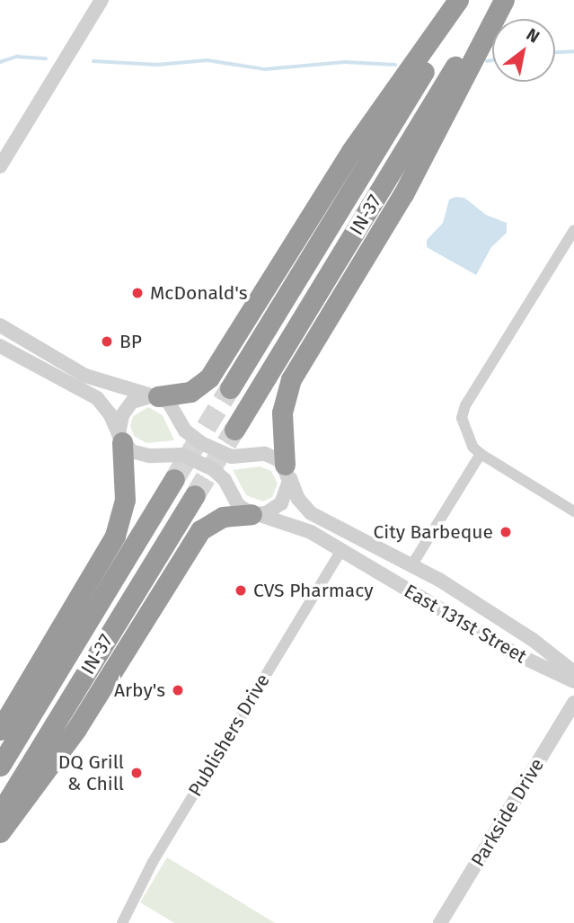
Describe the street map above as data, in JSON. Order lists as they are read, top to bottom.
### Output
{
  "streets": {
    "highway": ["IN-37"],
    "street": ["East 131st Street", "Publishers Drive", "Parkside Drive"]
  },
  "crossings": [
    ["East 131st Street", "Publishers Drive"]
  ],
  "places": [
    "McDonald's",
    "BP",
    "City Barbeque",
    "CVS Pharmacy",
    "Arby's",
    "DQ Grill & Chill"
  ],
  "north": "top right"
}
